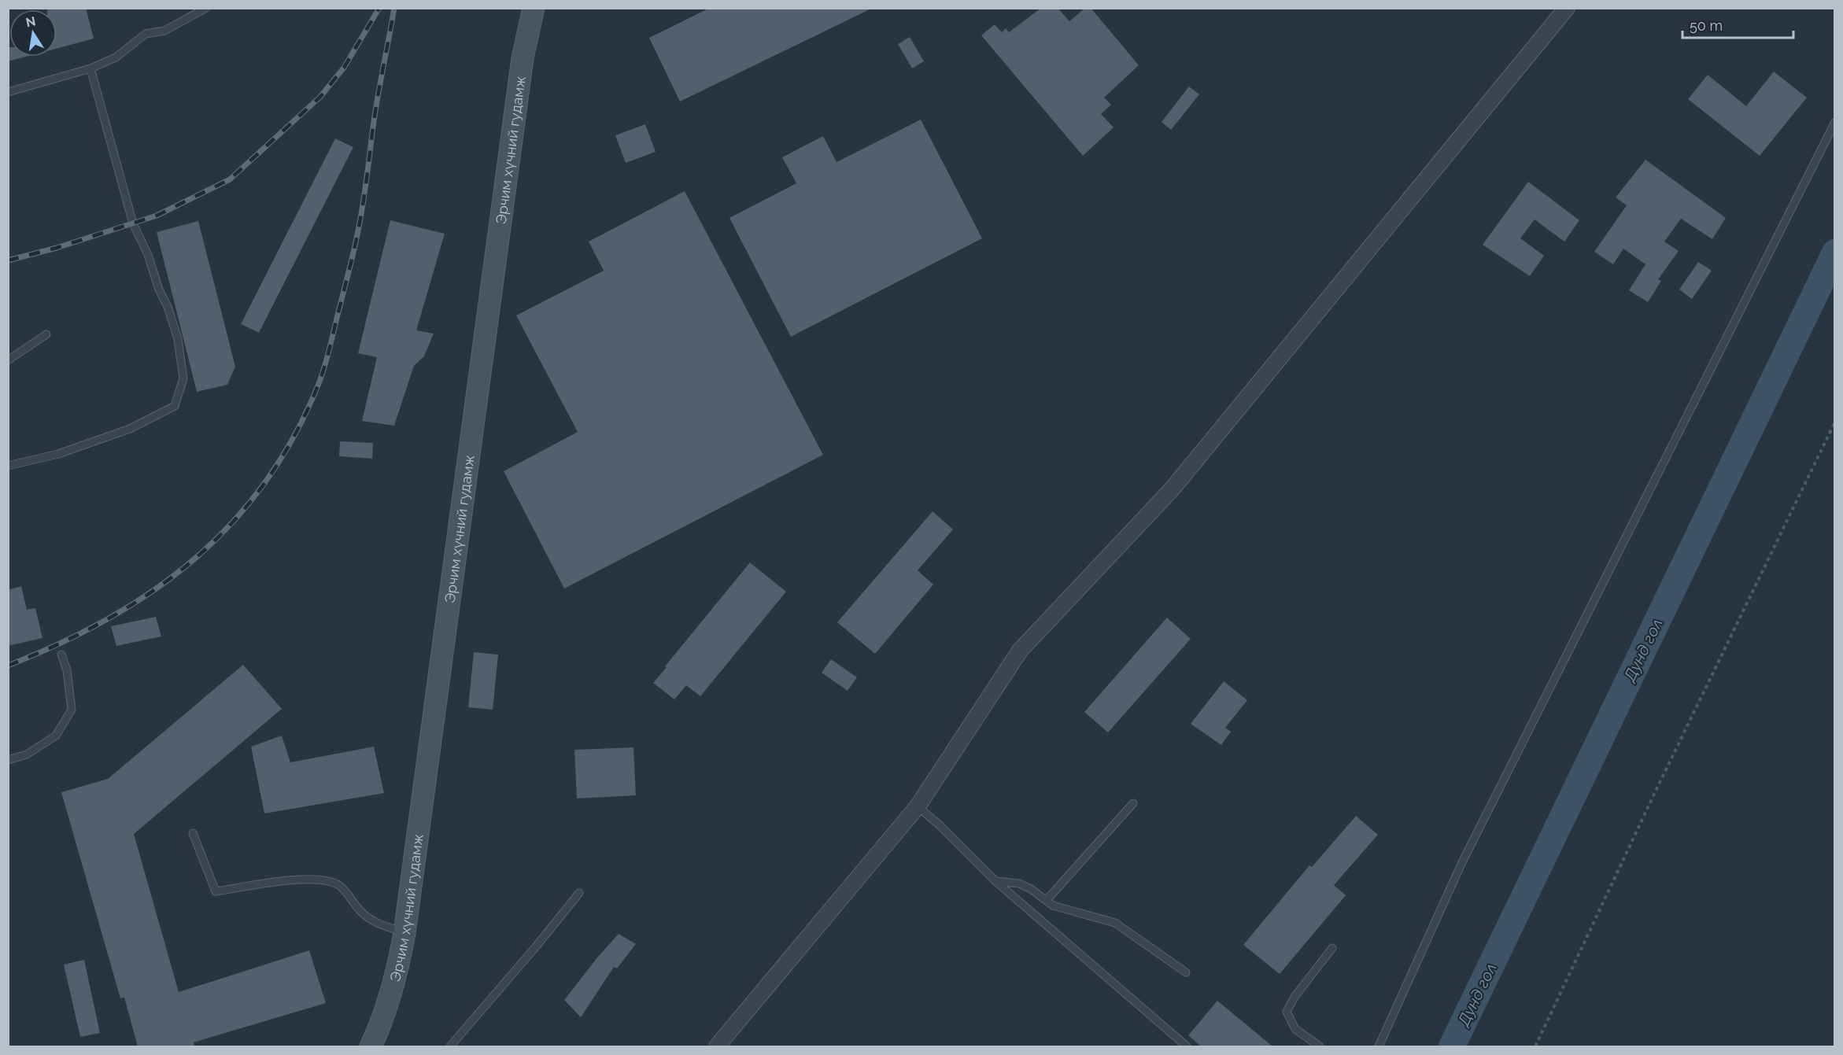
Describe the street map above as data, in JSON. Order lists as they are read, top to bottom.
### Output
{
  "streets": {
    "main road": ["Эрчим хүчний гудамж"]
  },
  "water": ["Дунд гол"],
  "scale_bar": "50 m",
  "north": "top"
}
